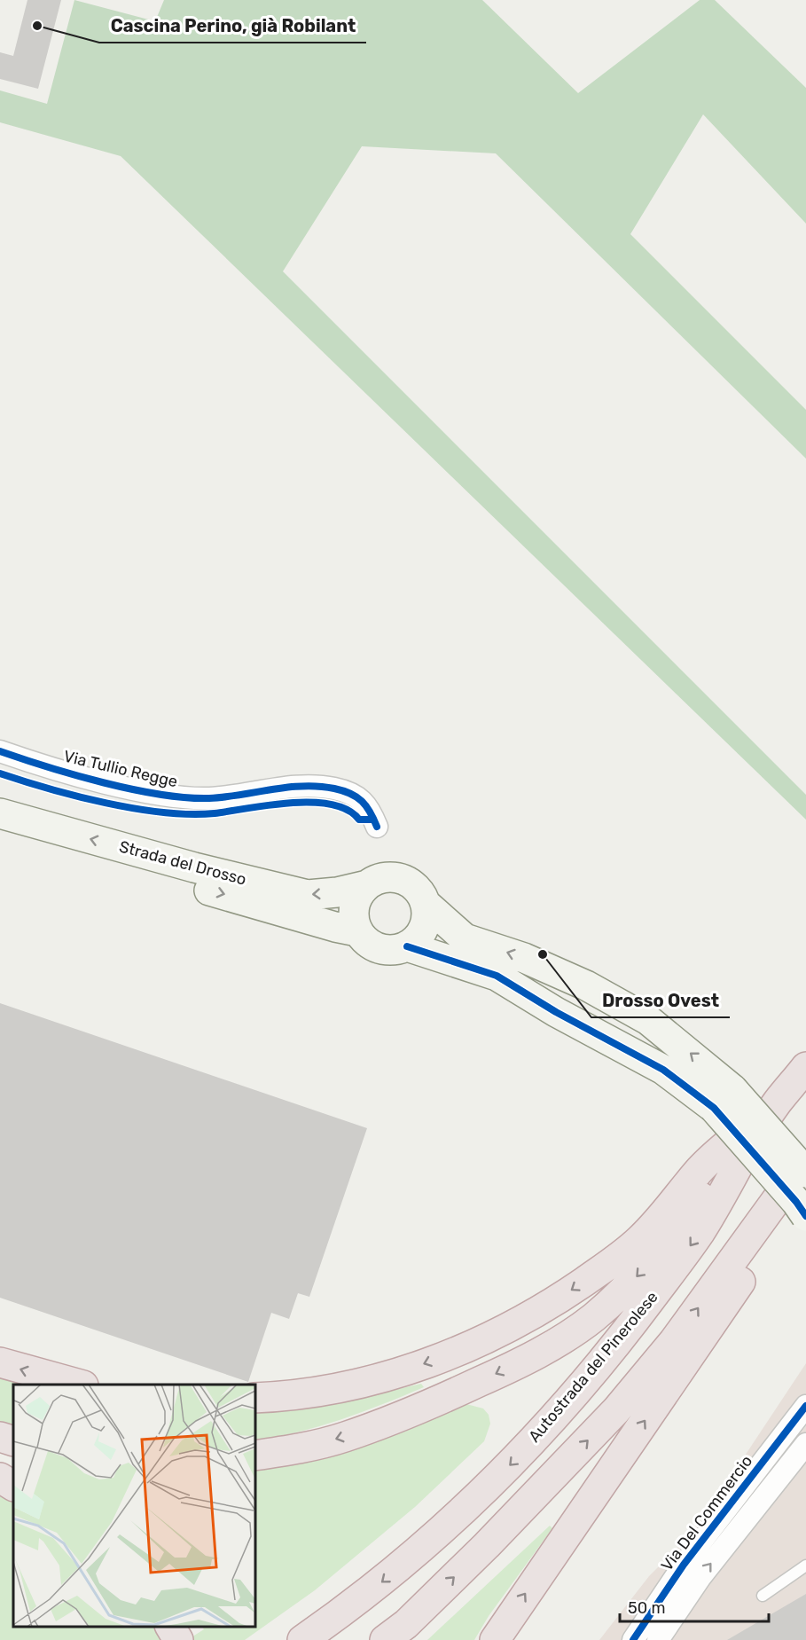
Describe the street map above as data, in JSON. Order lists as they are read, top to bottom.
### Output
{
  "streets": {
    "highway": ["Autostrada del Pinerolese"],
    "street": ["Via Tullio Regge", "Strada del Drosso", "Via Del Commercio"]
  },
  "places": ["Cascina Perino, già Robilant", "Drosso Ovest"],
  "scale_bar": "50 m"
}
